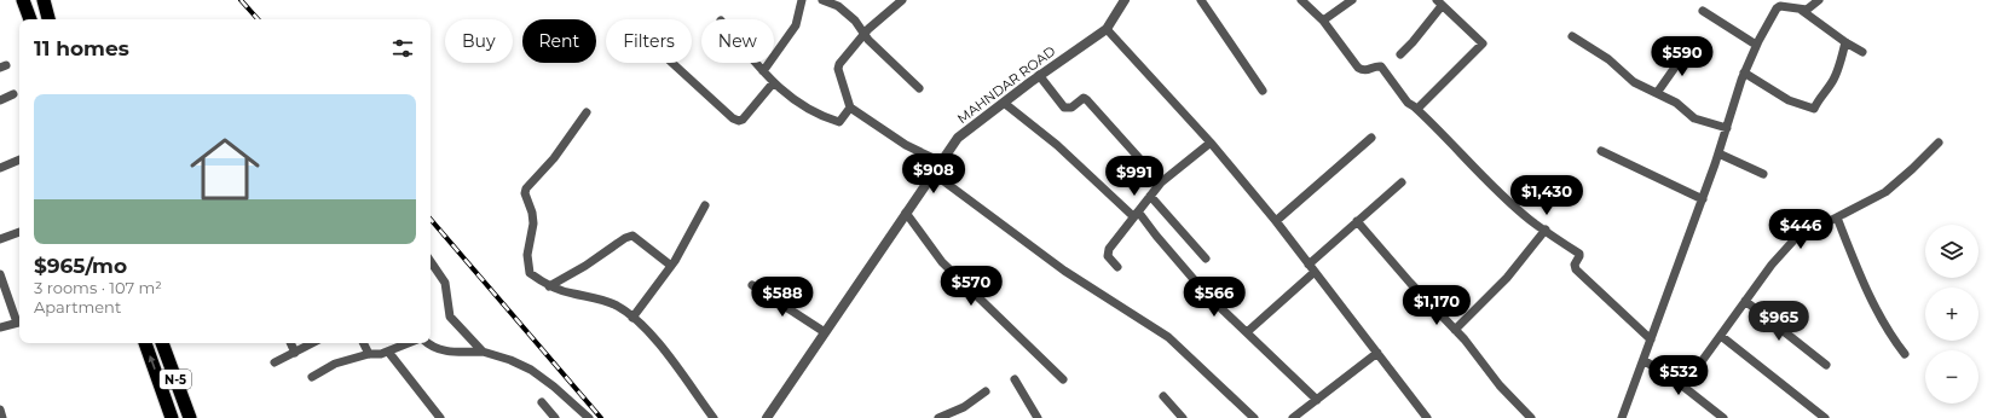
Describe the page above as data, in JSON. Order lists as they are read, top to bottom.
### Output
{
  "streets": {
    "highway": ["N-5"],
    "street": ["MAHNDAR ROAD"]
  },
  "page": {
    "chip": [
      "Buy",
      "Rent",
      "Filters",
      "New"
    ],
    "heading": "11 homes",
    "price": [
      "$590",
      "$908",
      "$991",
      "$1,430",
      "$446",
      "$570",
      "$588",
      "$566",
      "$1,170",
      "$965",
      "$532"
    ],
    "list": [
      {
        "name": "$965/mo",
        "note": "3 rooms · 107 m² · Apartment"
      }
    ],
    "map_buttons": ["+", "−"]
  }
}
